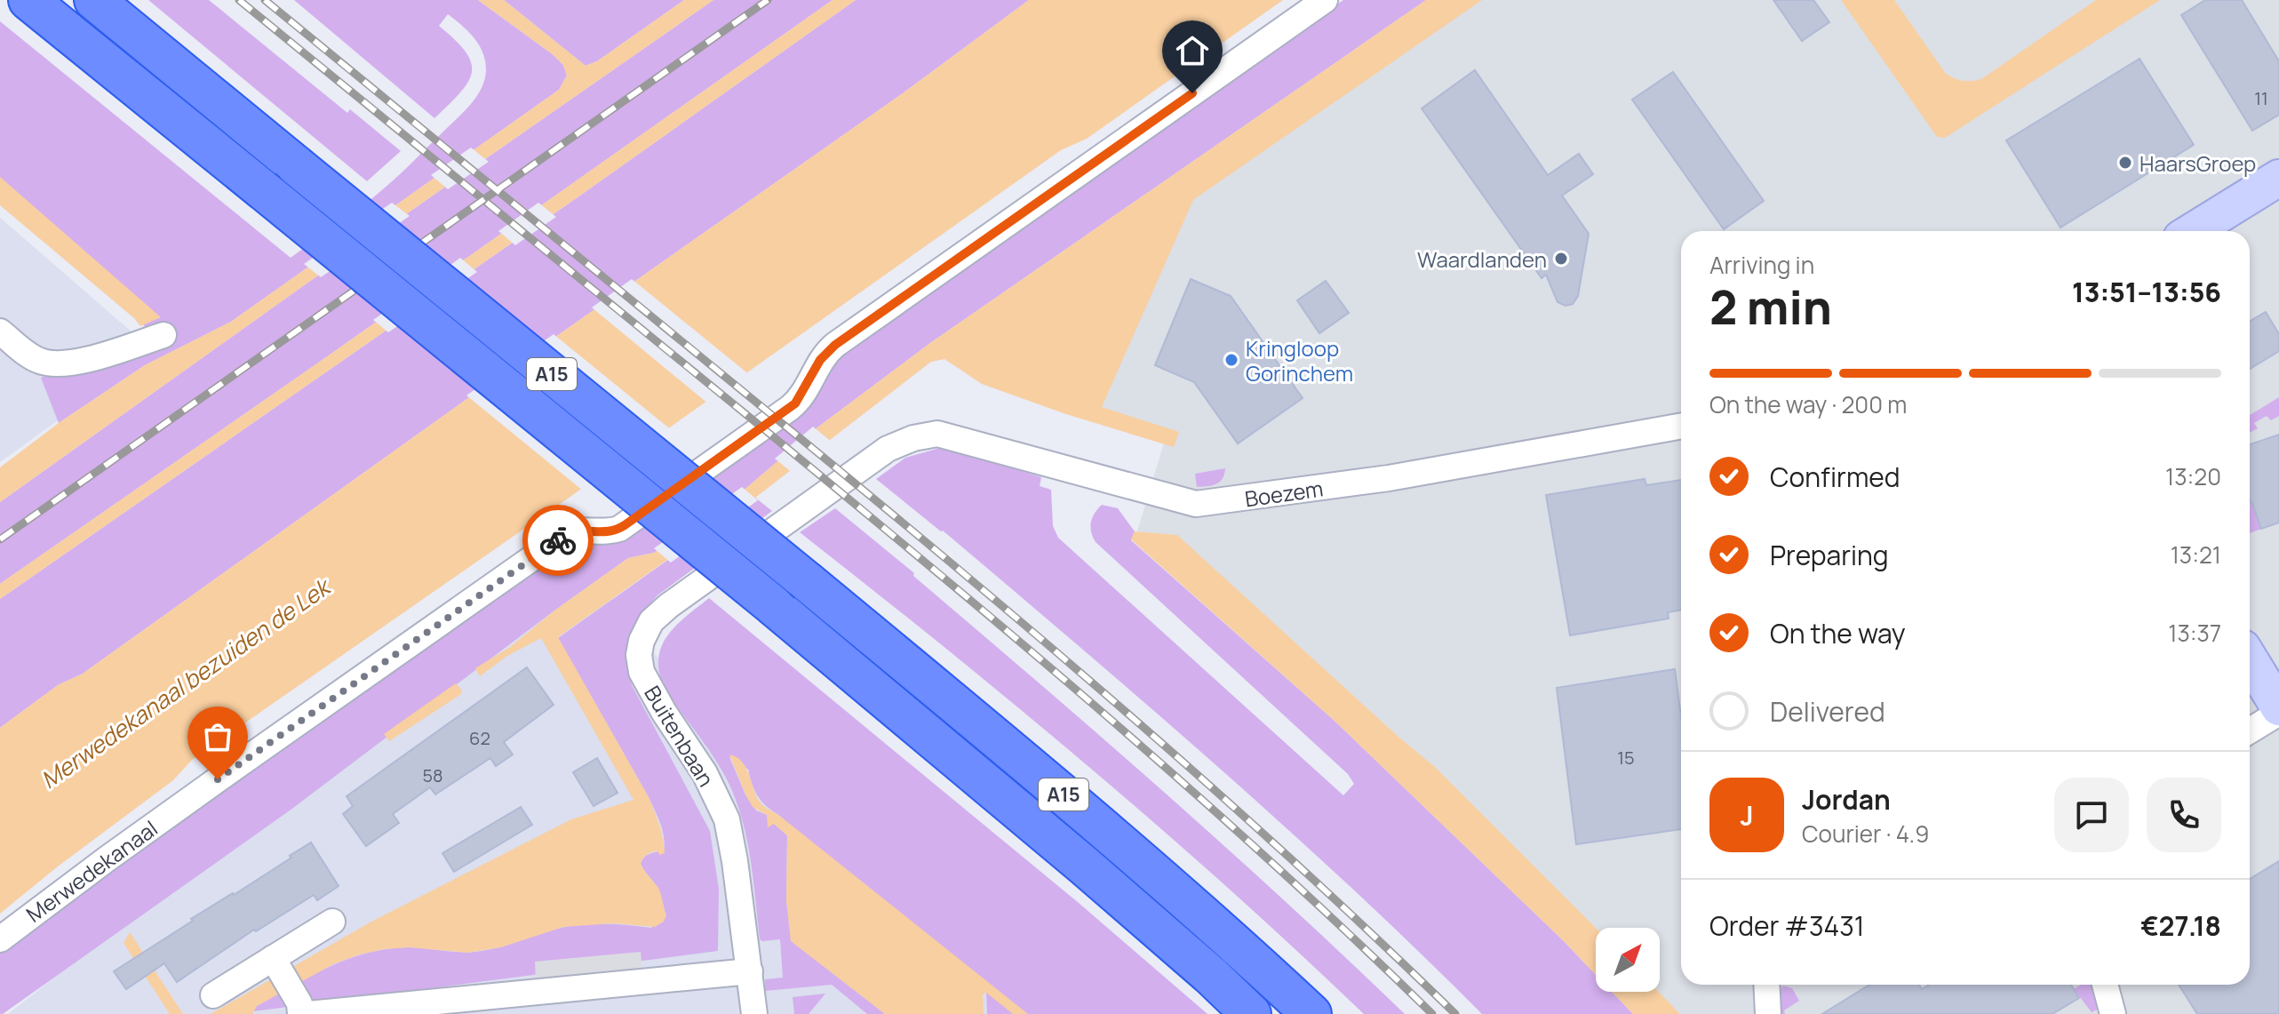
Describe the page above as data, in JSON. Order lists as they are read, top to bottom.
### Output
{
  "streets": {
    "highway": ["A15"],
    "street": ["Boezem", "Buitenbaan", "Merwedekanaal"]
  },
  "crossings": [
    ["Boezem", "Buitenbaan"]
  ],
  "water": ["Merwedekanaal bezuiden de Lek"],
  "places": ["HaarsGroep", "Waardlanden", "Kringloop Gorinchem"],
  "house_numbers": [
    "11",
    "62",
    "15",
    "58"
  ],
  "north": "top right",
  "page": {
    "heading": ["2 min", "Arriving in", "13:51–13:56"],
    "panel": [
      "Jordan",
      "Courier · 4.9",
      "Order #3431",
      "€27.18"
    ],
    "bar": "On the way · 200 m",
    "list": [
      ["Confirmed", "13:20"],
      ["Preparing", "13:21"],
      ["On the way", "13:37"],
      "Delivered"
    ],
    "round": "J"
  }
}
